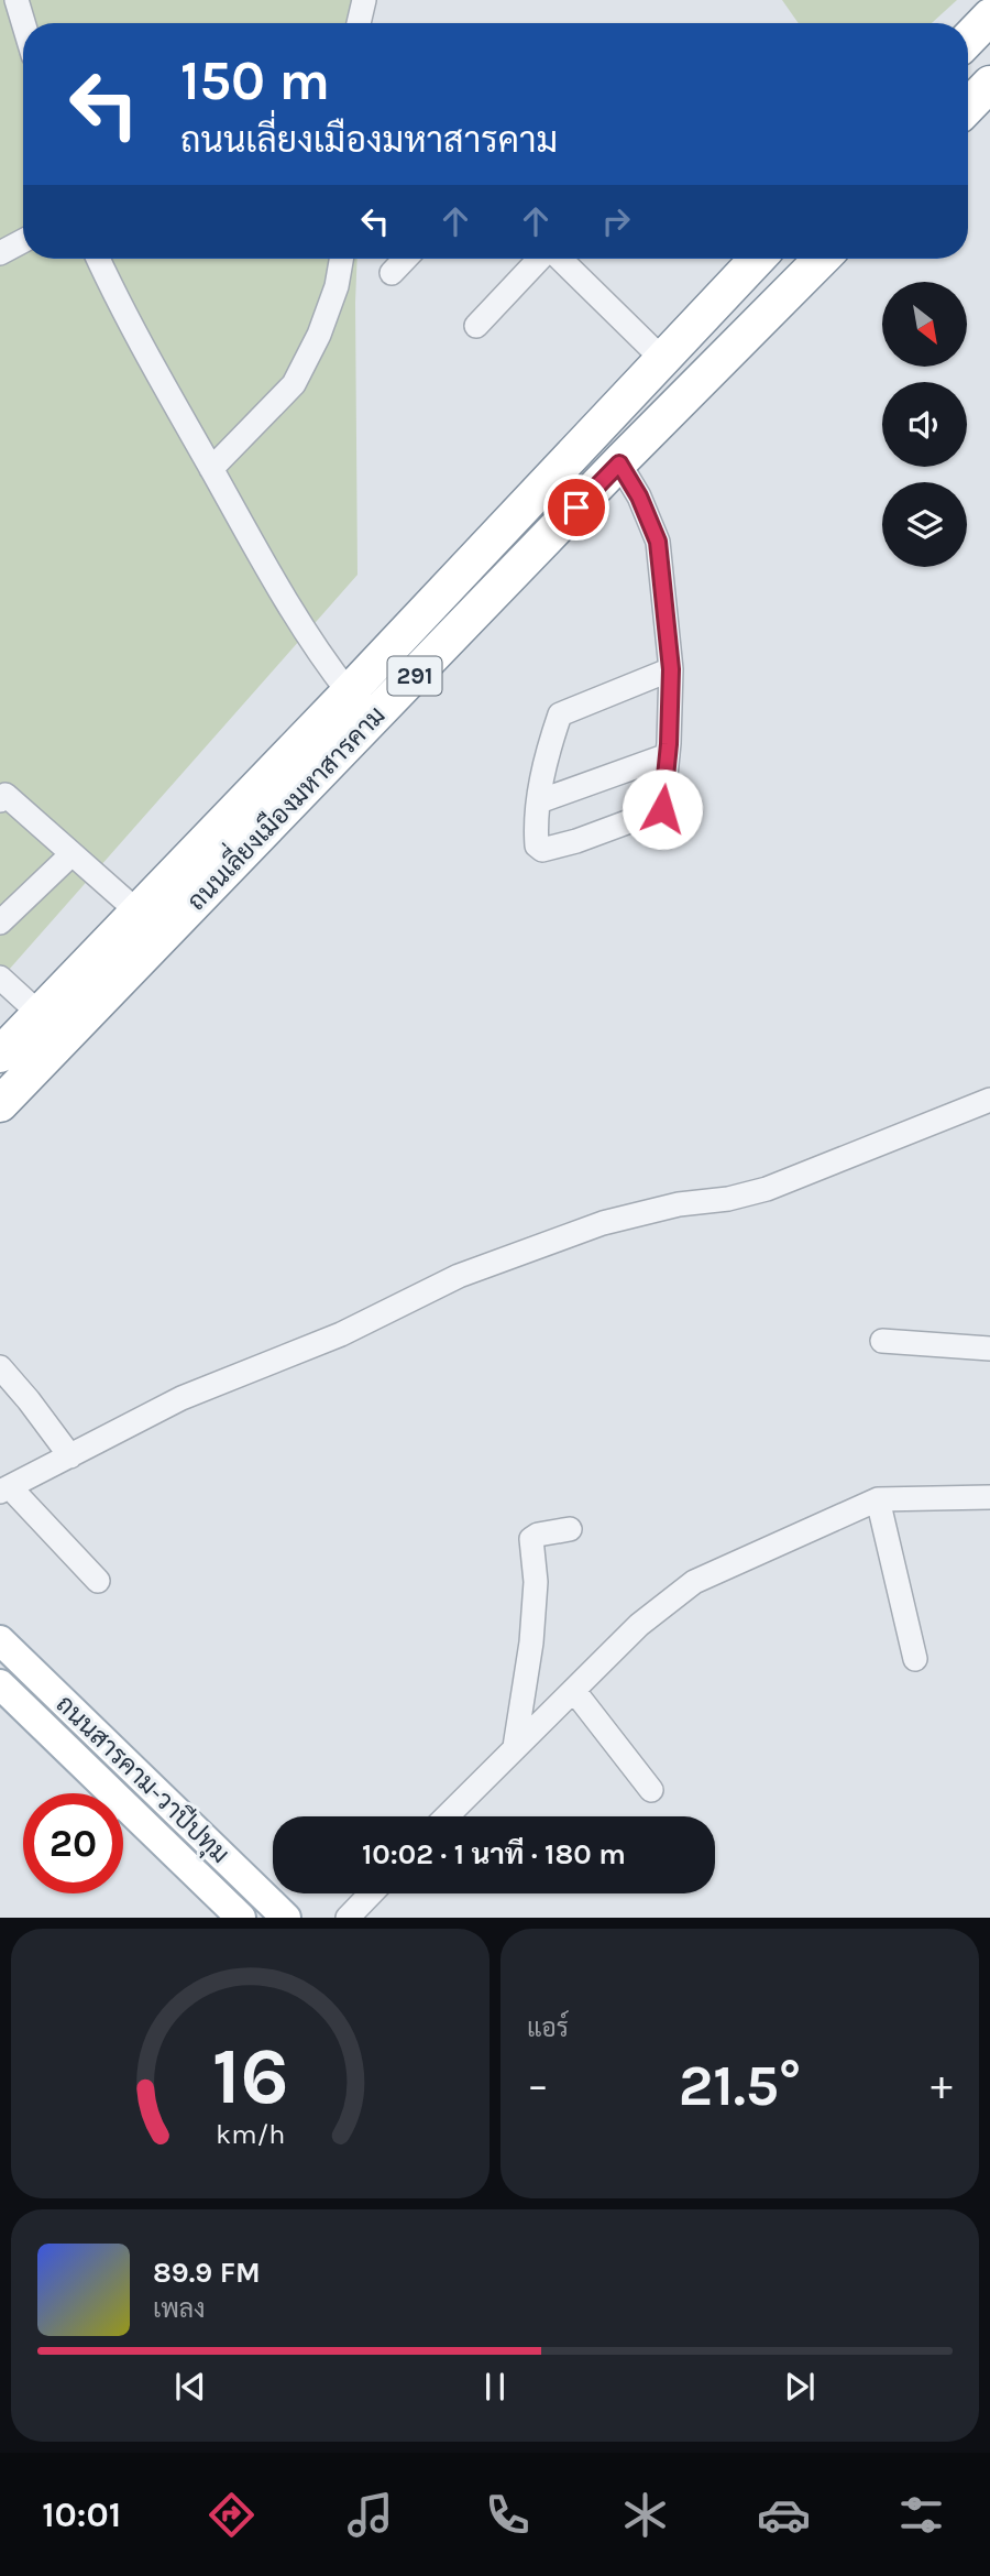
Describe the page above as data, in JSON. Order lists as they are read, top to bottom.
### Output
{
  "streets": {
    "highway": ["291", "ถนนเลี่ยงเมืองมหาสารคาม"],
    "main road": ["ถนนสารคาม-วาปีปทุม"]
  },
  "north": "bottom right",
  "page": {
    "turn": ["150 m", "ถนนเลี่ยงเมืองมหาสารคาม"],
    "limit": "20",
    "trip": "10:02 · 1 นาที · 180 m",
    "tile": "แอร์",
    "heat": ["−", "21.5°", "+"],
    "song": ["89.9 FM", "เพลง"],
    "tabs": "10:01",
    "gauge": ["16", "km/h"]
  }
}
